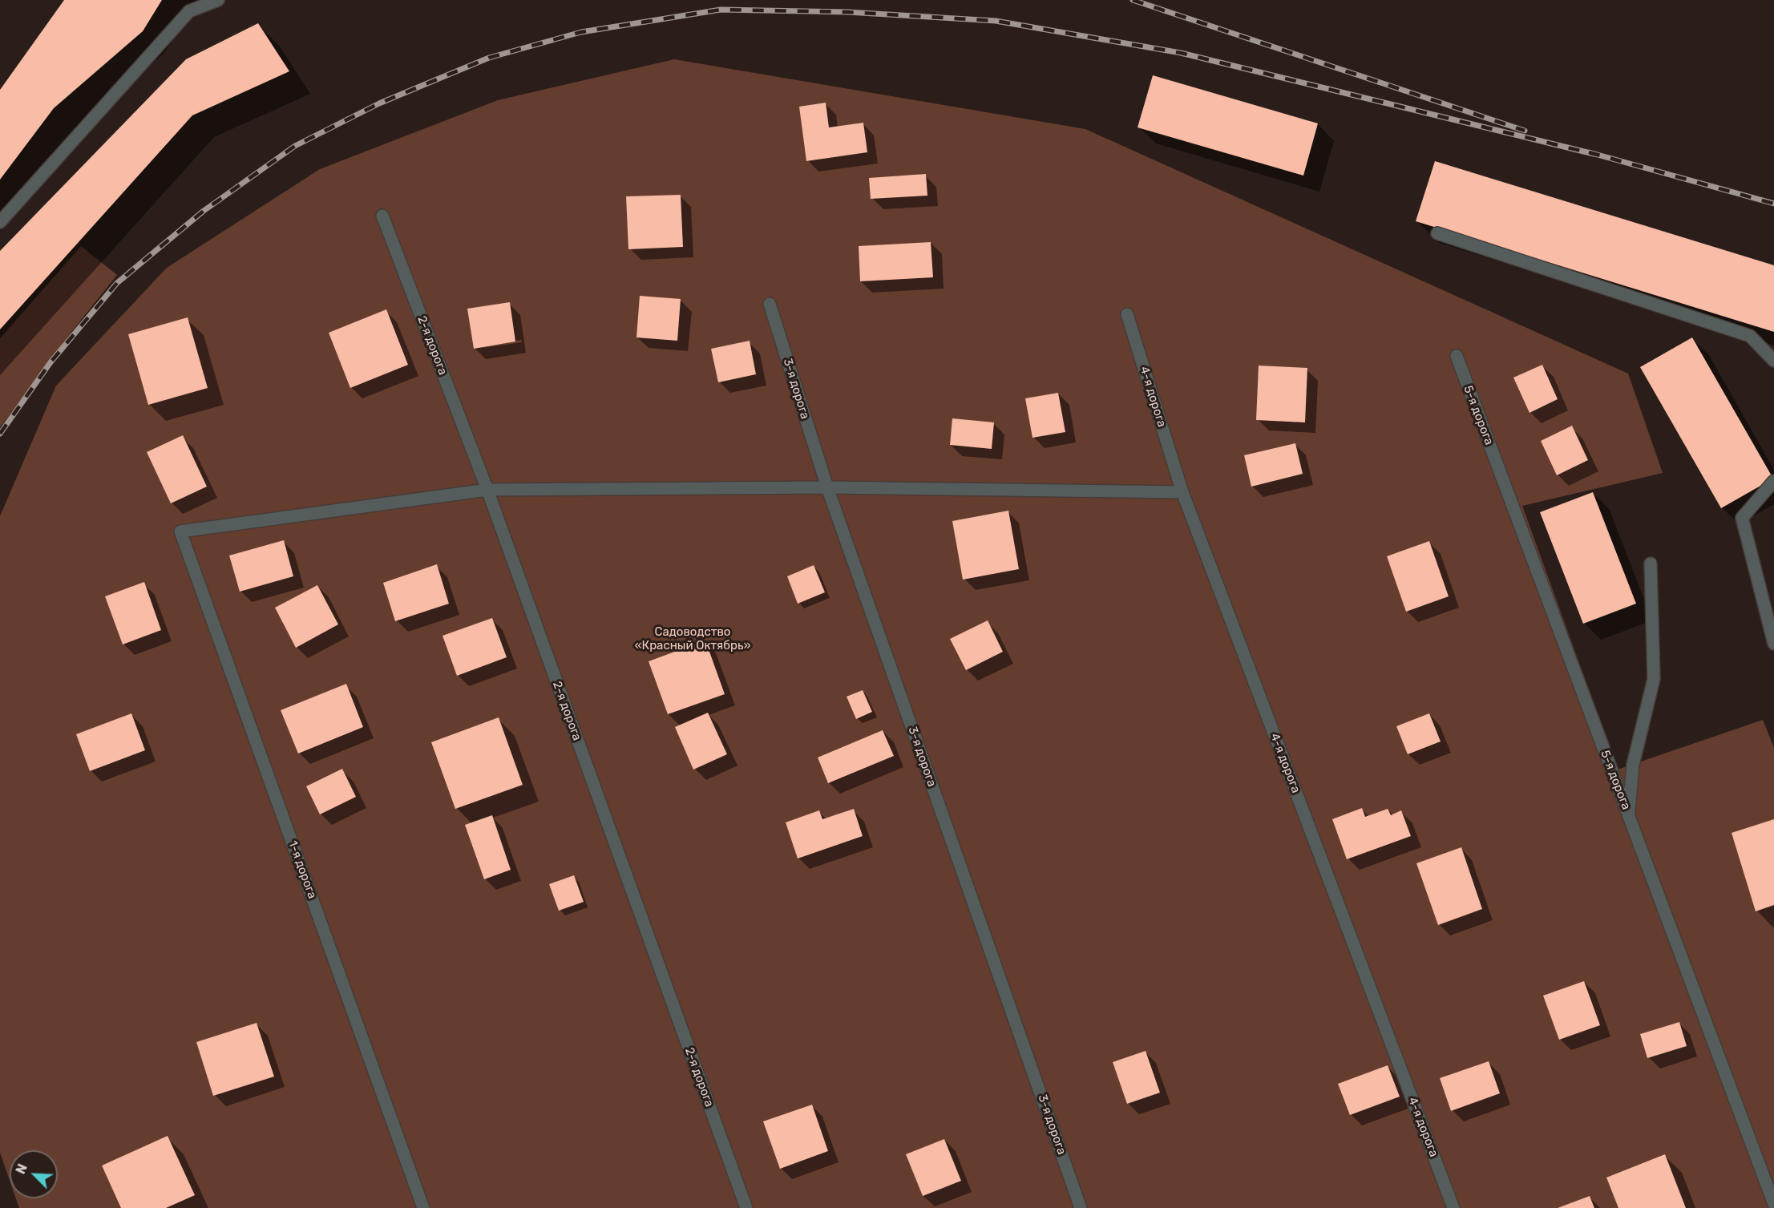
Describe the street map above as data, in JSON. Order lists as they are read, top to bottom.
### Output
{
  "streets": {
    "lane": [
      "2-я дорога",
      "3-я дорога",
      "4-я дорога",
      "5-я дорога",
      "1-я дорога"
    ]
  },
  "crossings": [
    ["2-я дорога", "1-я дорога"]
  ],
  "parks": ["Садоводство «Красный Октябрь»"],
  "north": "top left"
}
